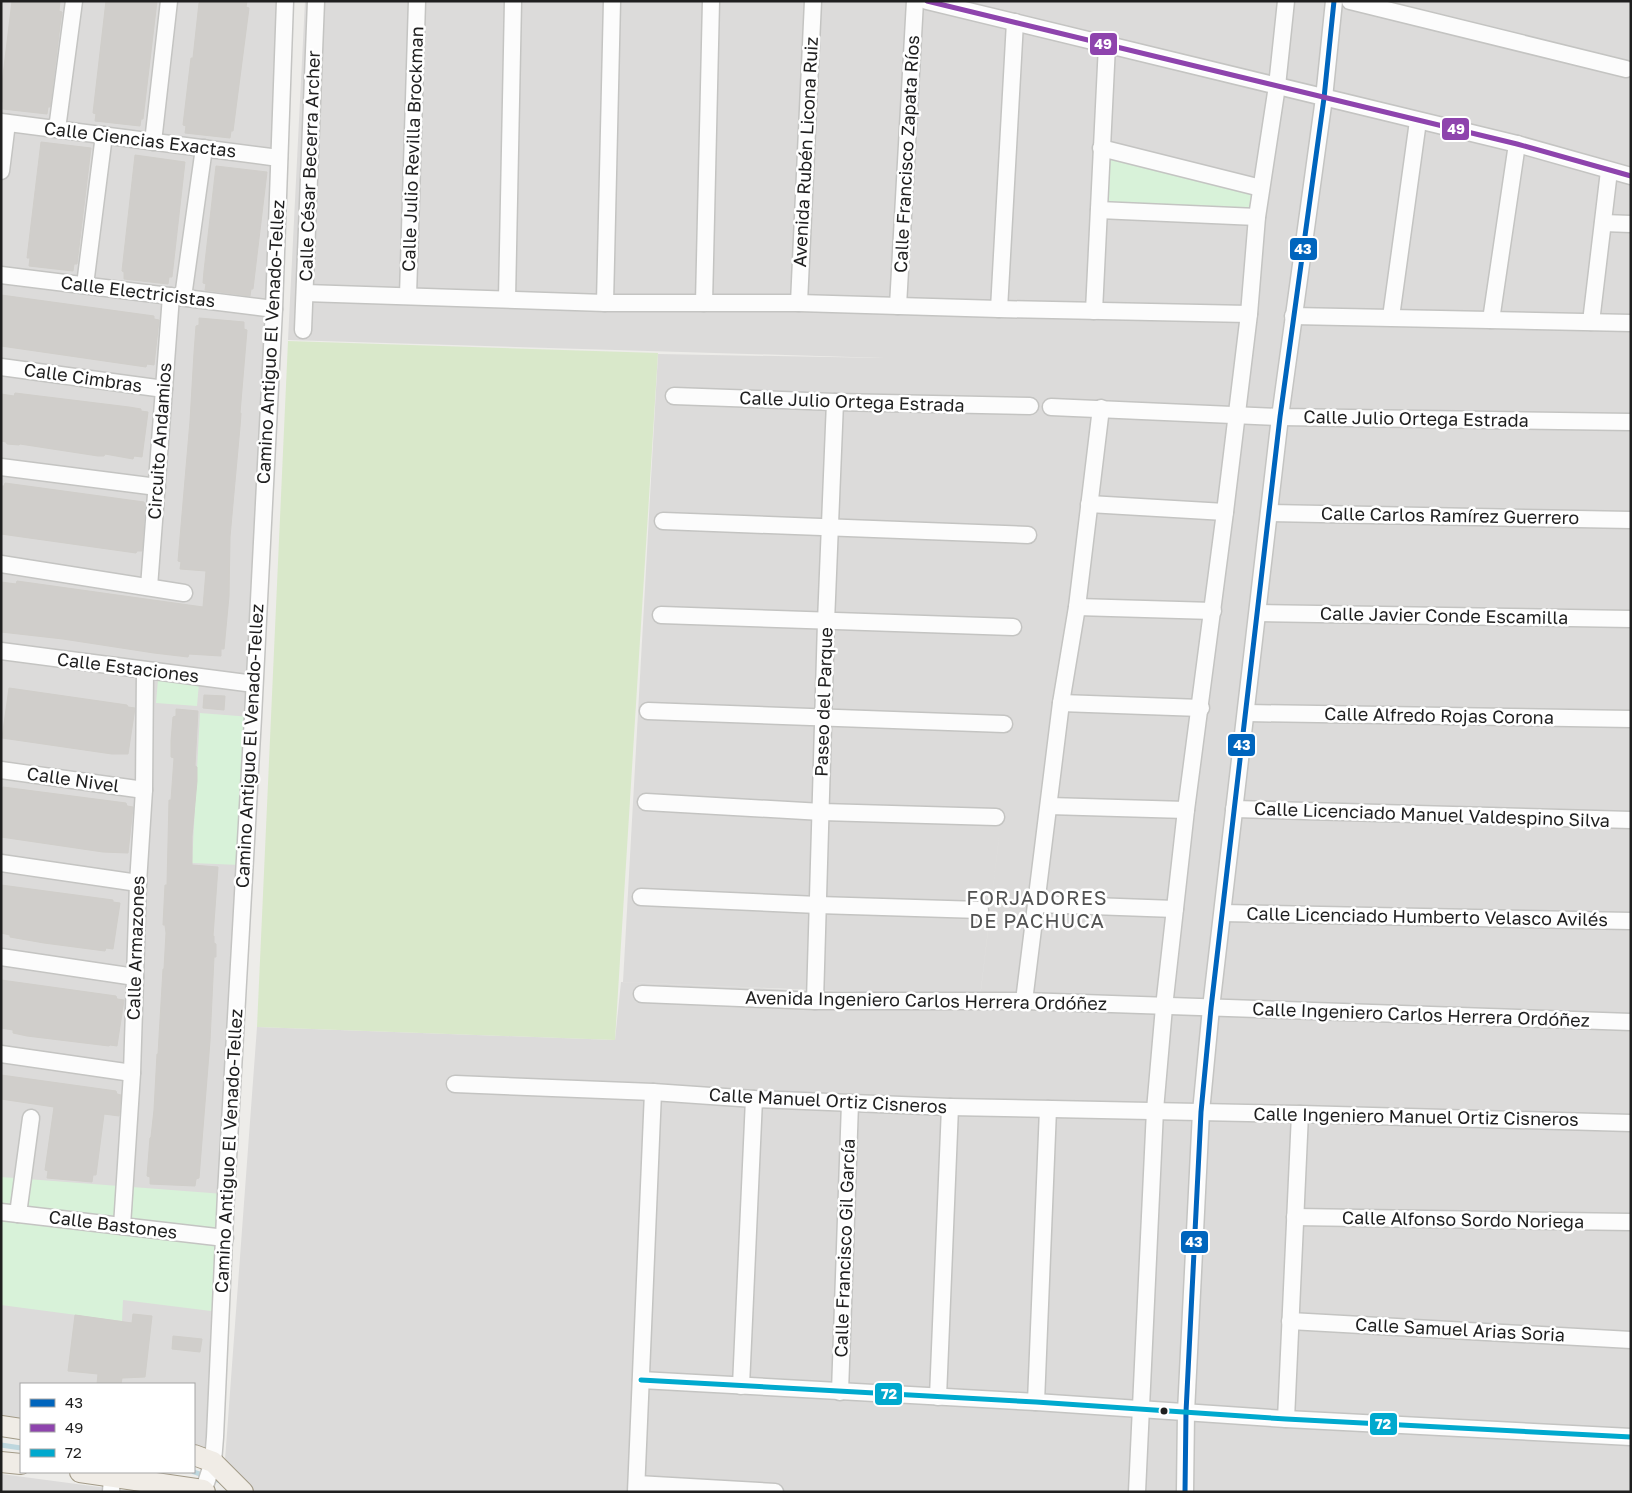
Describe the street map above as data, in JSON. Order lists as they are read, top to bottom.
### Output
{
  "streets": {
    "street": [
      "Calle Ciencias Exactas",
      "Calle Julio Revilla Brockman",
      "Avenida Rubén Licona Ruiz",
      "Calle Francisco Zapata Ríos",
      "Calle César Becerra Archer",
      "Calle Electricistas",
      "Camino Antiguo El Venado-Tellez",
      "Calle Cimbras",
      "Calle Julio Ortega Estrada",
      "Circuito Andamios",
      "Calle Carlos Ramírez Guerrero",
      "Calle Javier Conde Escamilla",
      "Calle Estaciones",
      "Paseo del Parque",
      "Calle Alfredo Rojas Corona",
      "Calle Nivel",
      "Calle Licenciado Manuel Valdespino Silva",
      "Calle Licenciado Humberto Velasco Avilés",
      "Calle Armazones",
      "Avenida Ingeniero Carlos Herrera Ordóñez",
      "Calle Ingeniero Carlos Herrera Ordóñez",
      "Calle Manuel Ortiz Cisneros",
      "Calle Ingeniero Manuel Ortiz Cisneros",
      "Calle Alfonso Sordo Noriega",
      "Calle Bastones",
      "Calle Francisco Gil García",
      "Calle Samuel Arias Soria"
    ]
  },
  "crossings": [
    ["Calle Ciencias Exactas", "Camino Antiguo El Venado-Tellez"],
    ["Calle Ciencias Exactas", "Circuito Andamios"],
    ["Calle Electricistas", "Camino Antiguo El Venado-Tellez"],
    ["Calle Electricistas", "Circuito Andamios"],
    ["Camino Antiguo El Venado-Tellez", "Calle Estaciones"],
    ["Camino Antiguo El Venado-Tellez", "Calle Bastones"],
    ["Calle Cimbras", "Circuito Andamios"],
    ["Calle Julio Ortega Estrada", "Paseo del Parque"],
    ["Calle Estaciones", "Calle Armazones"],
    ["Paseo del Parque", "Avenida Ingeniero Carlos Herrera Ordóñez"],
    ["Calle Nivel", "Calle Armazones"],
    ["Calle Armazones", "Calle Bastones"],
    ["Avenida Ingeniero Carlos Herrera Ordóñez", "Calle Ingeniero Carlos Herrera Ordóñez"],
    ["Calle Manuel Ortiz Cisneros", "Calle Ingeniero Manuel Ortiz Cisneros"],
    ["Calle Manuel Ortiz Cisneros", "Calle Francisco Gil García"]
  ],
  "districts": ["FORJADORES DE PACHUCA"],
  "lines": ["transit line 43", "transit line 49", "transit line 72"],
  "legend": ["43", "49", "72"]
}
